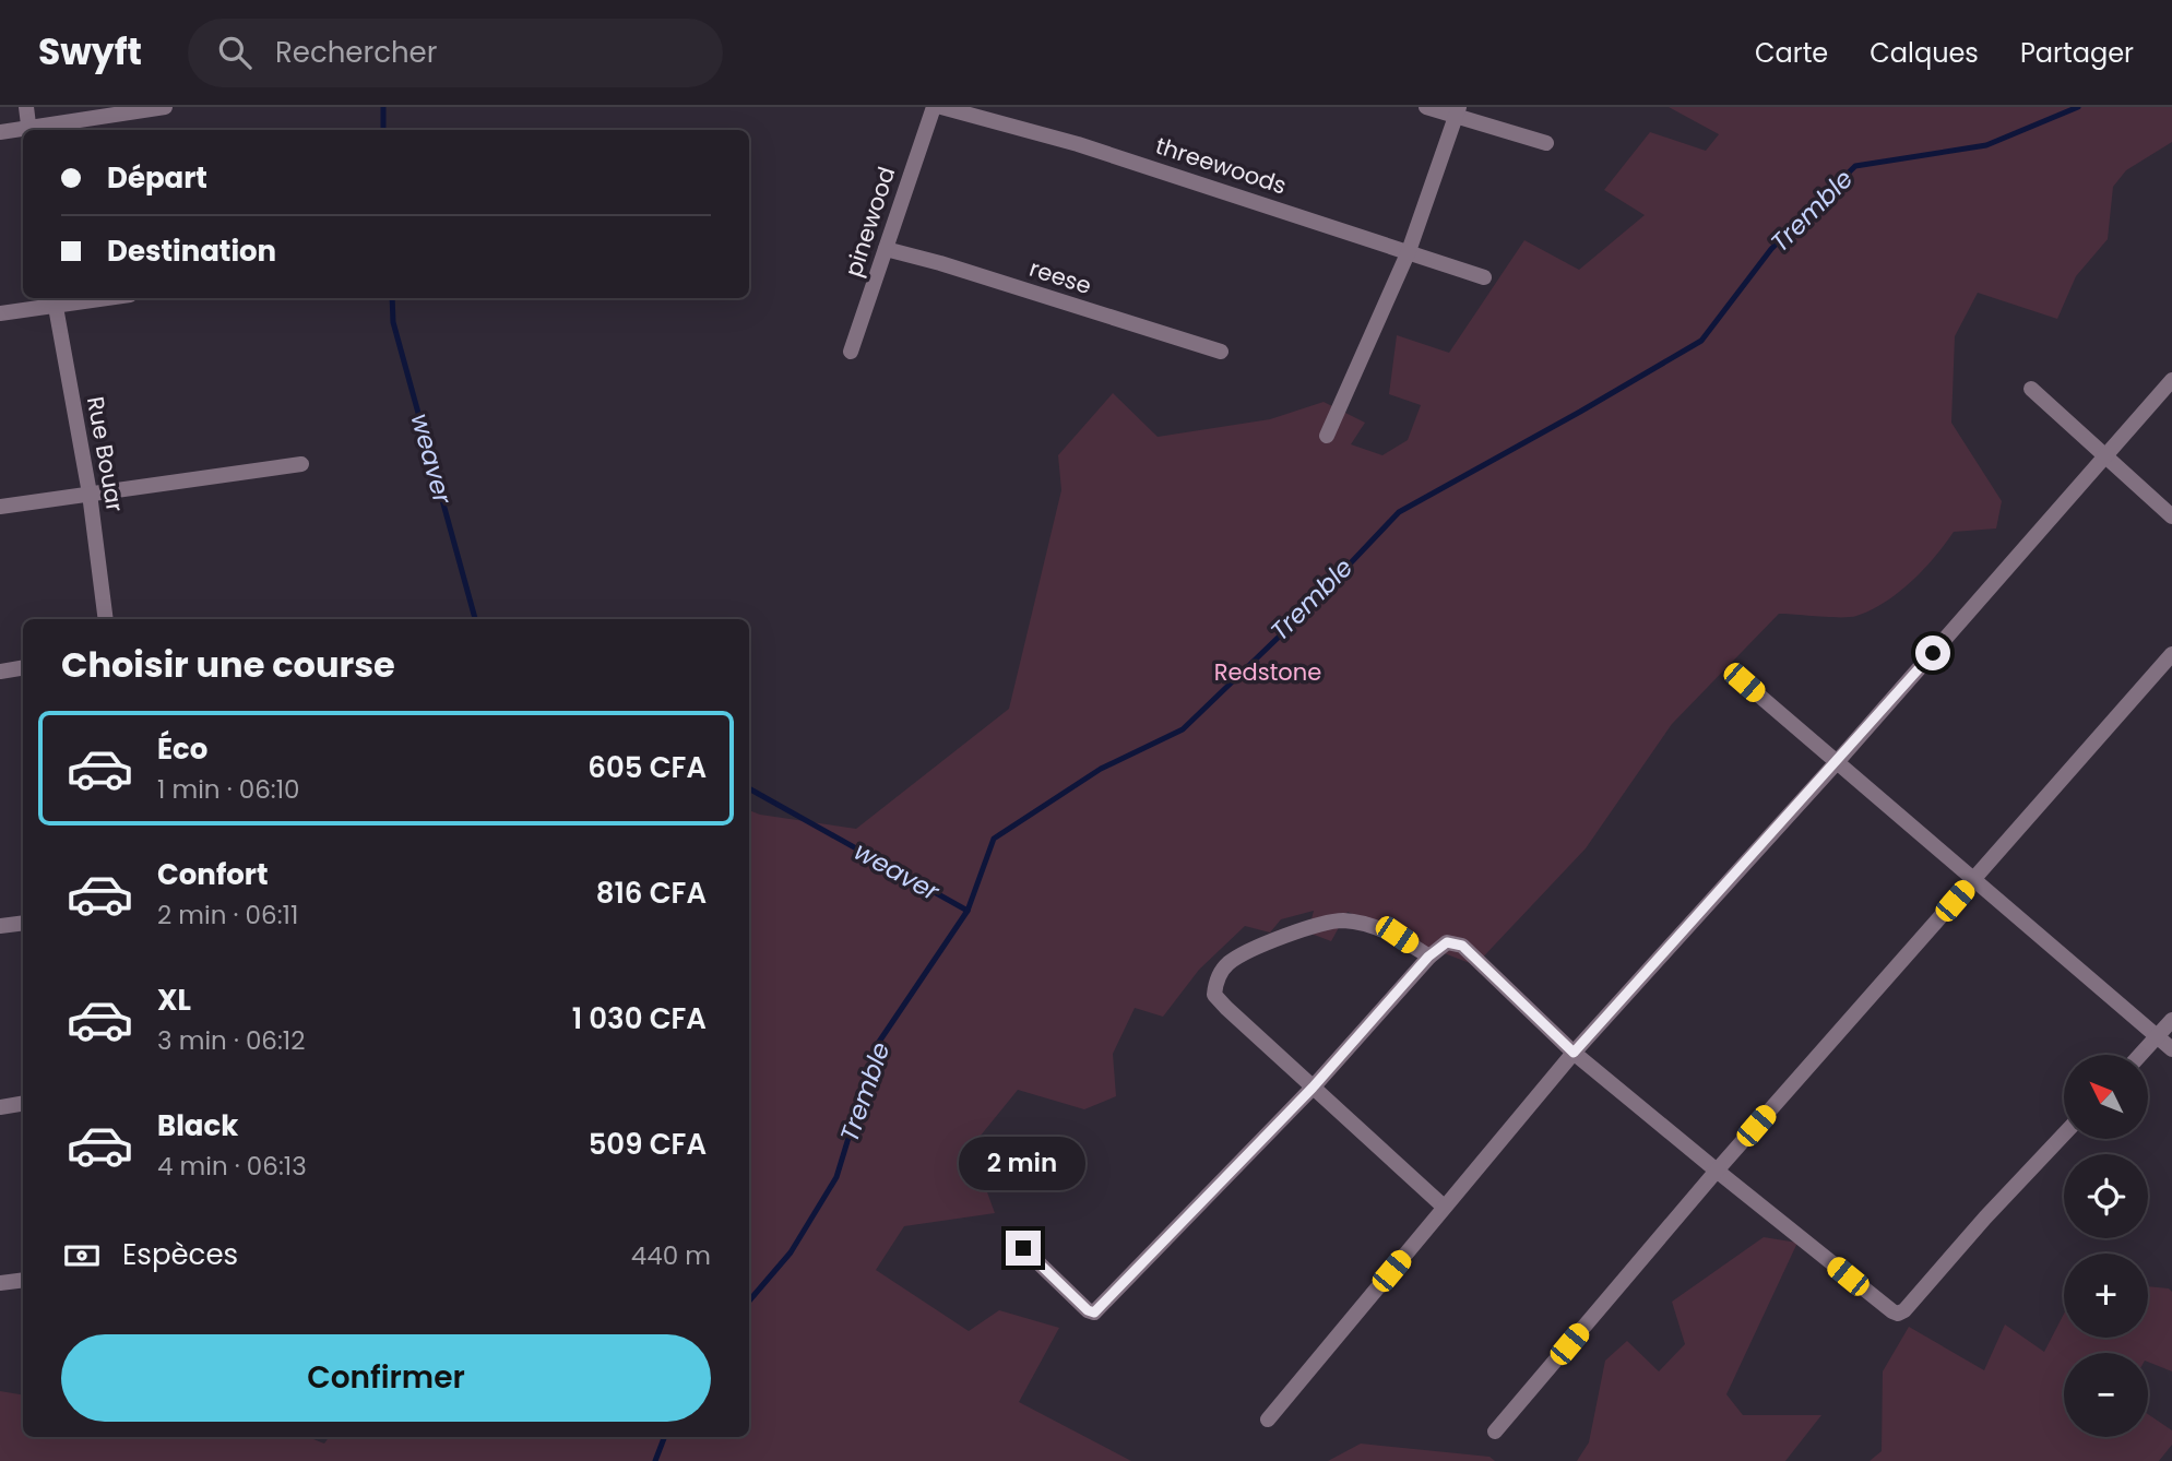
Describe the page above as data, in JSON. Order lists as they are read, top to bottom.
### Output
{
  "streets": {
    "street": [
      "threewoods",
      "pinewood",
      "reese",
      "Rue Bouar"
    ]
  },
  "crossings": [
    ["pinewood", "reese"]
  ],
  "water": ["Tremble", "weaver"],
  "parks": ["Redstone"],
  "north": "top left",
  "page": {
    "header": "Swyft",
    "search": "Rechercher",
    "nav": ["Carte", "Calques", "Partager"],
    "banner": ["Départ", "Destination"],
    "heading": "Choisir une course",
    "list": [
      {
        "name": "Éco",
        "note": "1 min · 06:10",
        "value": "605 CFA"
      },
      {
        "name": "Confort",
        "note": "2 min · 06:11",
        "value": "816 CFA"
      },
      {
        "name": "XL",
        "note": "3 min · 06:12",
        "value": "1 030 CFA"
      },
      {
        "name": "Black",
        "note": "4 min · 06:13",
        "value": "509 CFA"
      }
    ],
    "map_buttons": ["+", "−"],
    "bubble": "2 min",
    "pay": ["Espèces", "440 m"],
    "buttons": "Confirmer"
  }
}
